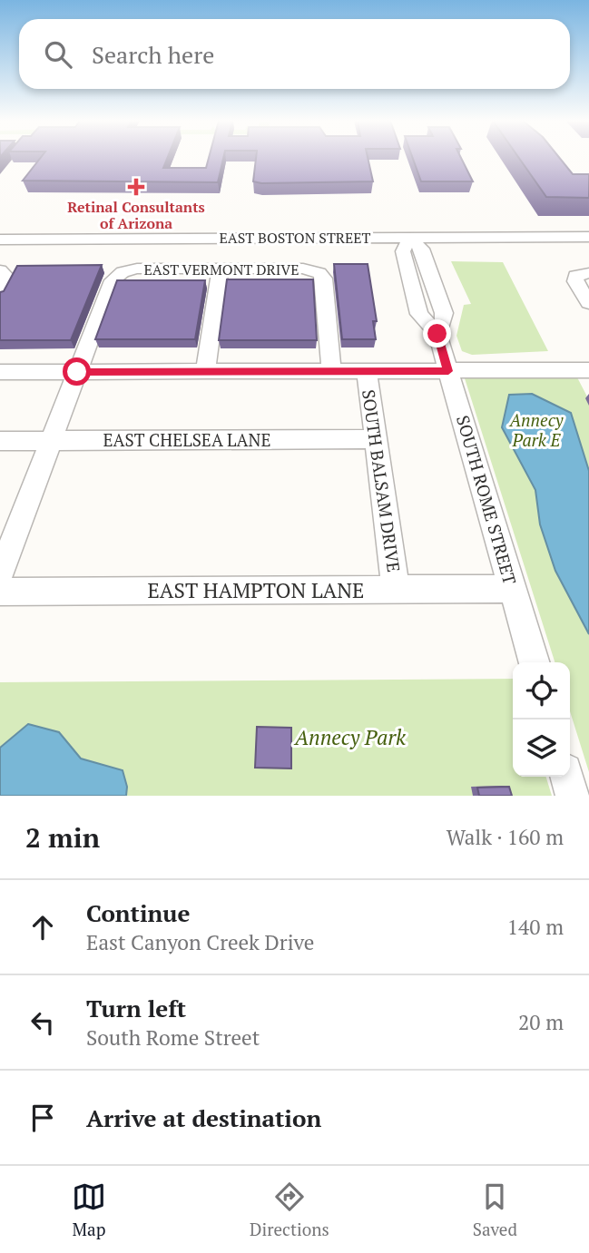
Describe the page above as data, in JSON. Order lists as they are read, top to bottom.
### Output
{
  "streets": {
    "street": [
      "EAST BOSTON STREET",
      "EAST VERMONT DRIVE",
      "EAST CHELSEA LANE",
      "SOUTH BALSAM DRIVE",
      "SOUTH ROME STREET",
      "EAST HAMPTON LANE"
    ]
  },
  "crossings": [
    ["EAST BOSTON STREET", "SOUTH ROME STREET"],
    ["EAST CHELSEA LANE", "SOUTH BALSAM DRIVE"],
    ["SOUTH BALSAM DRIVE", "EAST HAMPTON LANE"],
    ["SOUTH ROME STREET", "EAST HAMPTON LANE"]
  ],
  "parks": ["Annecy Park E", "Annecy Park"],
  "places": {
    "health": ["Retinal Consultants of Arizona"]
  },
  "page": {
    "search": "Search here",
    "heading": ["2 min", "Walk · 160 m"],
    "list": [
      ["Continue", "East Canyon Creek Drive", "140 m"],
      ["Turn left", "South Rome Street", "20 m"],
      "Arrive at destination"
    ],
    "nav": ["Map", "Directions", "Saved"]
  }
}
